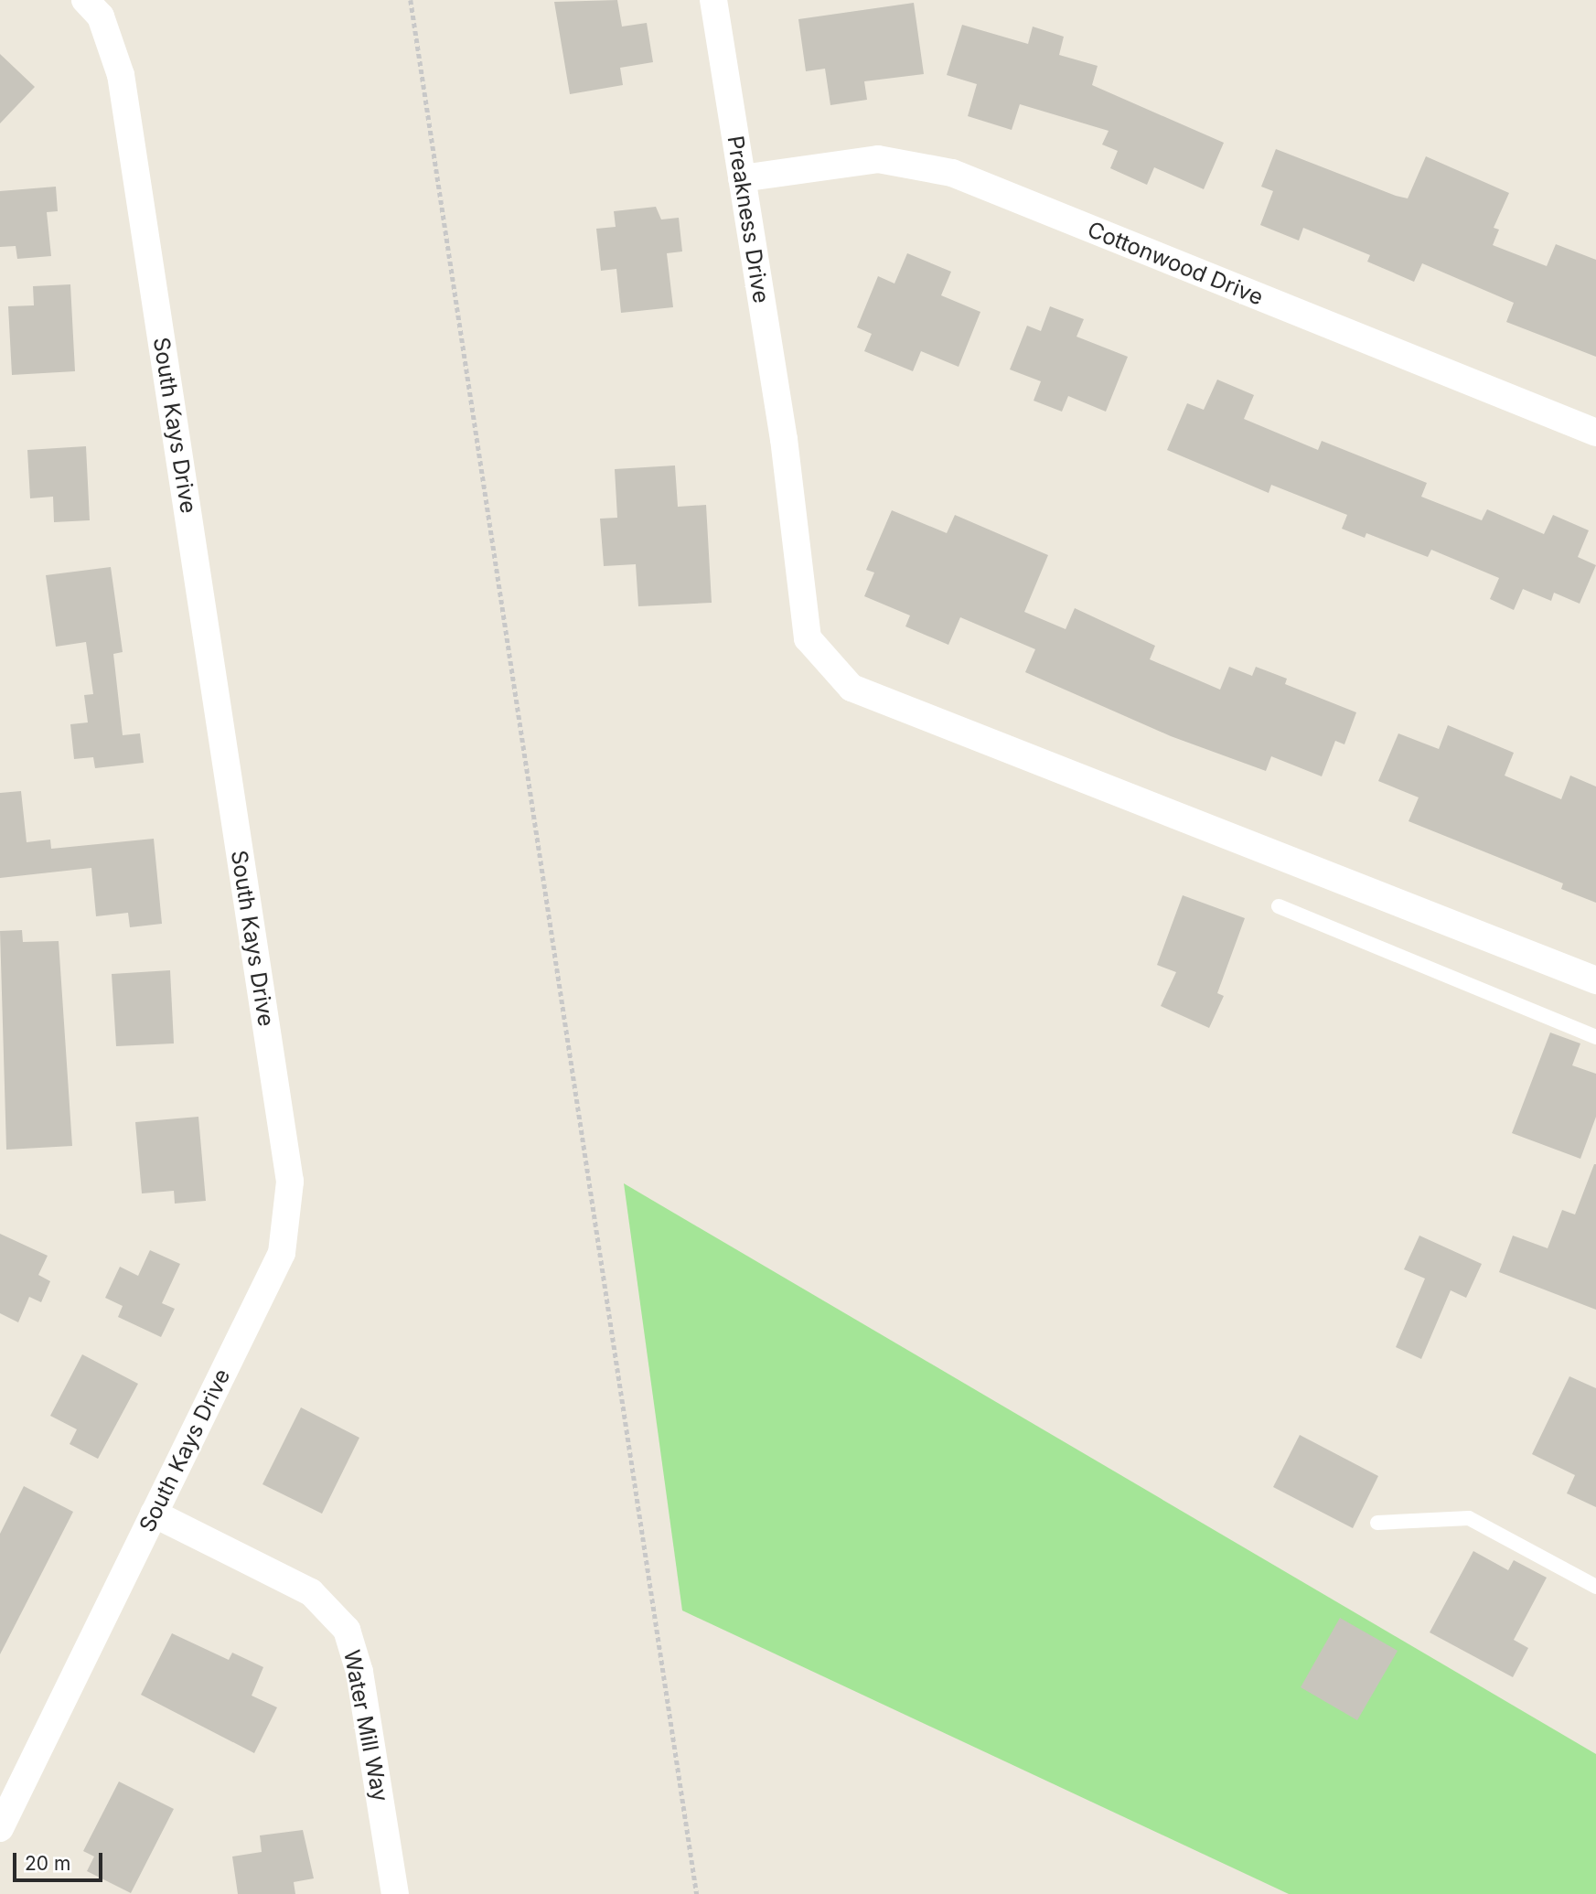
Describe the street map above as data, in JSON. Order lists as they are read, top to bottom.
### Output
{
  "streets": {
    "street": [
      "Preakness Drive",
      "Cottonwood Drive",
      "South Kays Drive",
      "Water Mill Way"
    ]
  },
  "crossings": [
    ["Preakness Drive", "Cottonwood Drive"],
    ["South Kays Drive", "Water Mill Way"]
  ],
  "scale_bar": "20 m"
}
